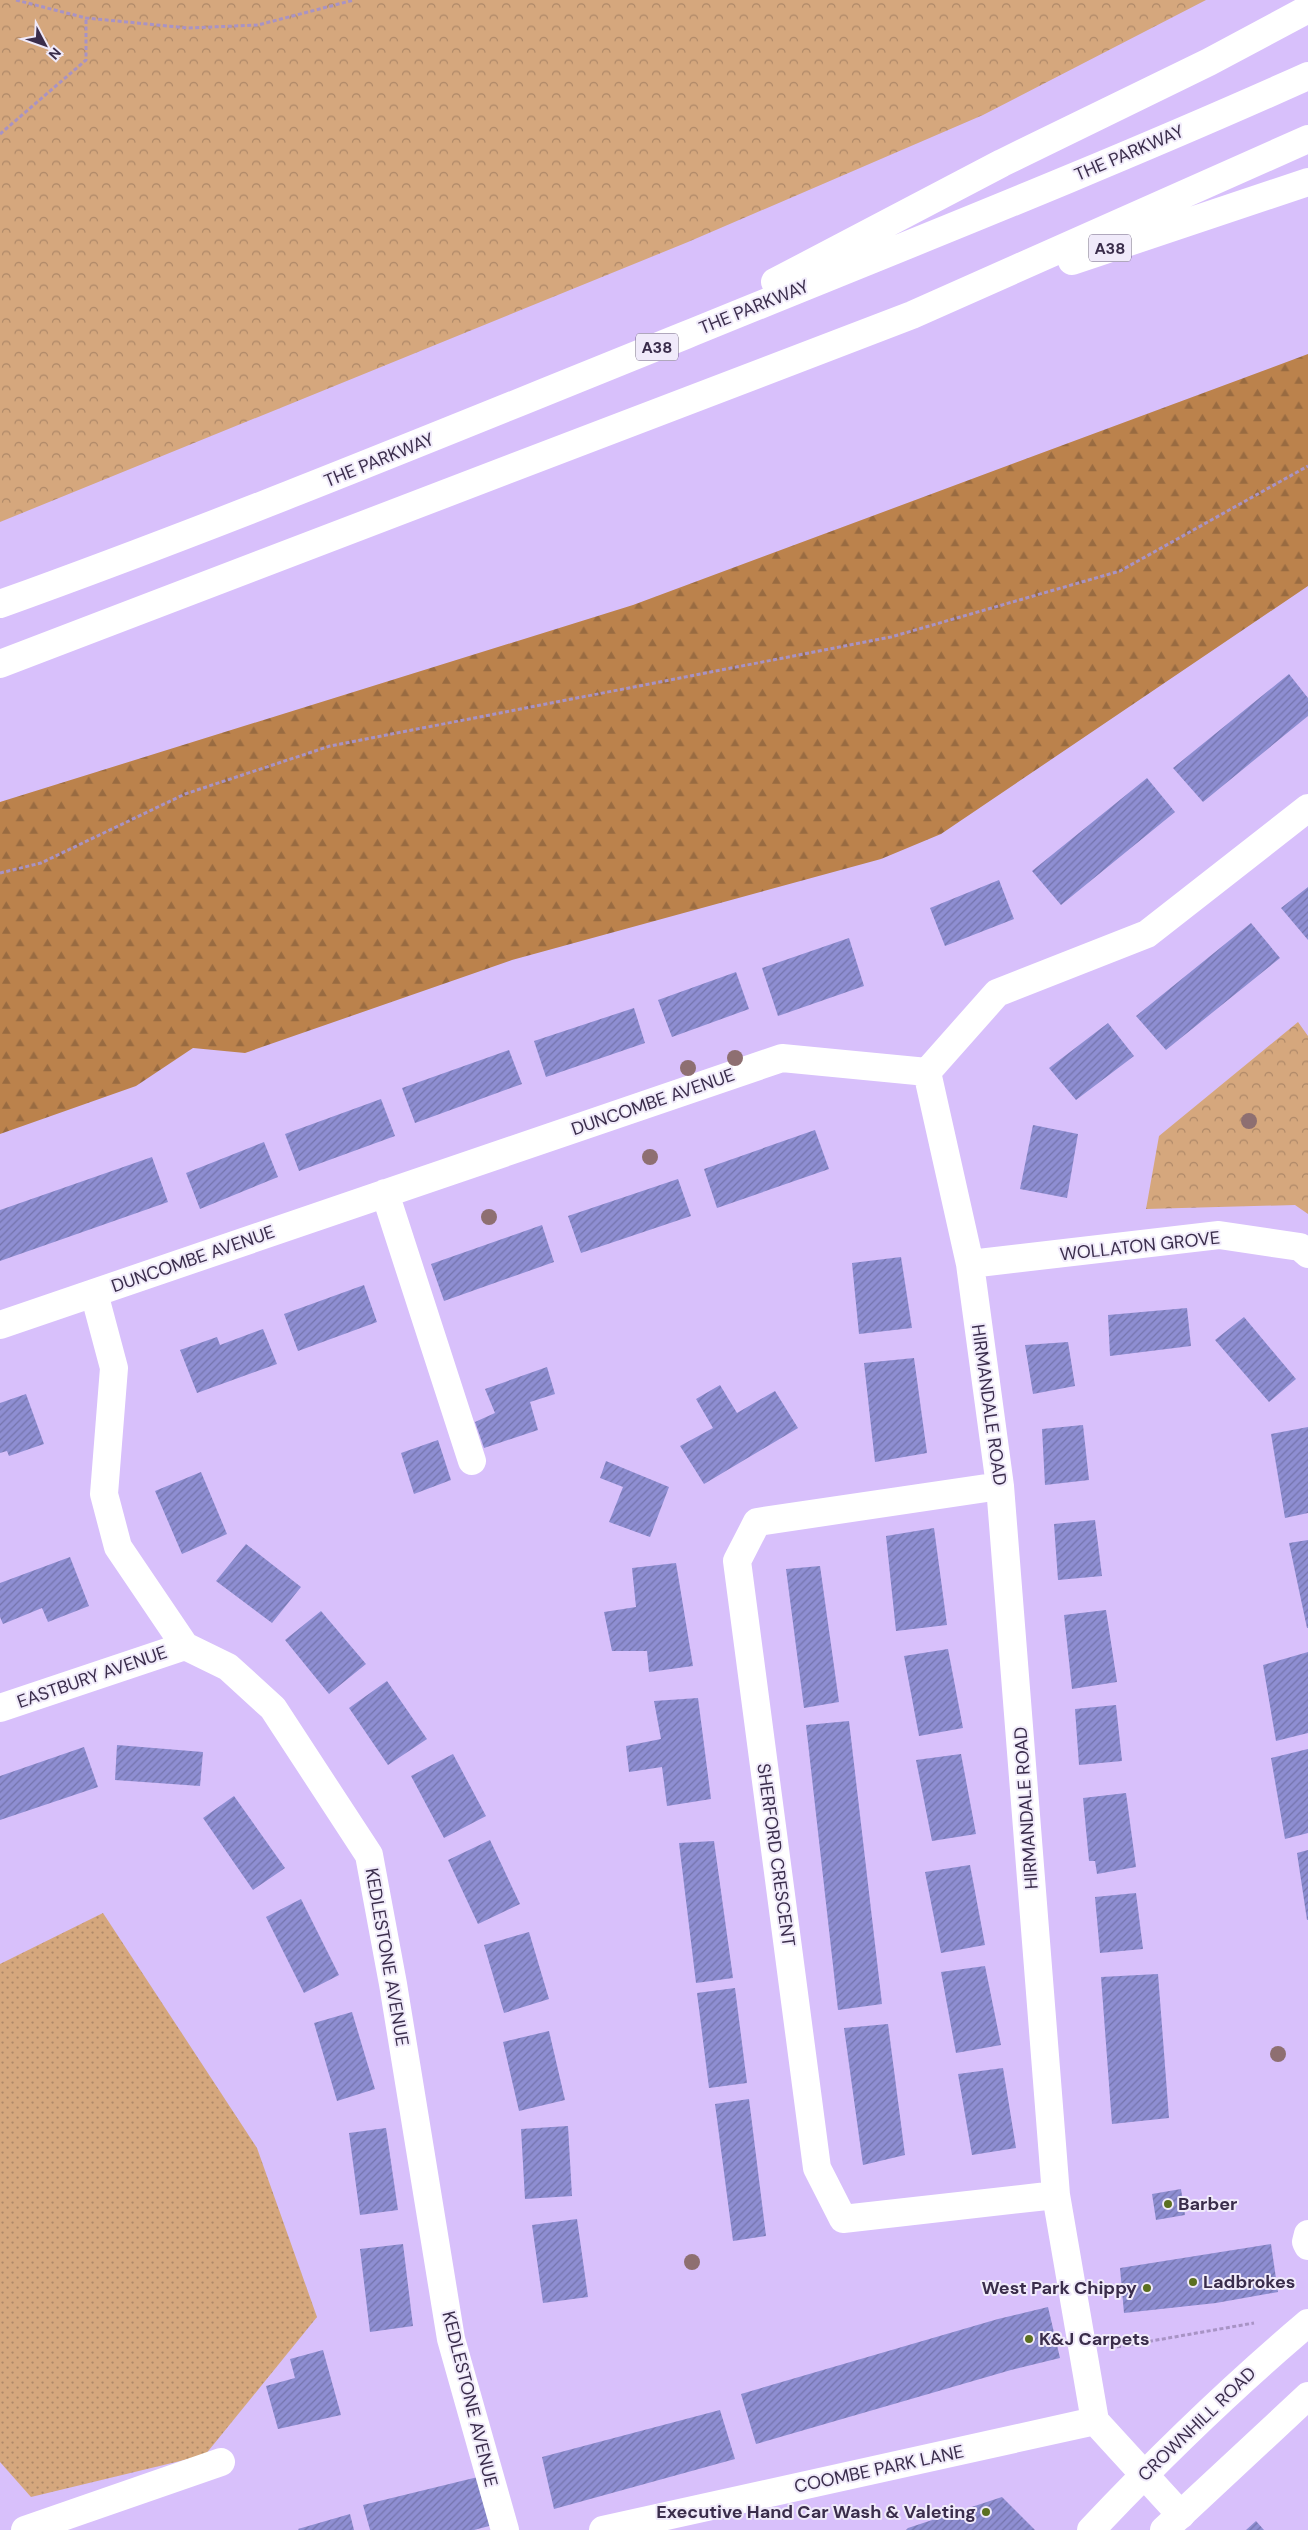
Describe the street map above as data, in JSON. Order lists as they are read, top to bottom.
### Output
{
  "streets": {
    "main road": [
      "THE PARKWAY",
      "A38",
      "DUNCOMBE AVENUE",
      "WOLLATON GROVE",
      "HIRMANDALE ROAD",
      "EASTBURY AVENUE",
      "SHERFORD CRESCENT",
      "KEDLESTONE AVENUE",
      "CROWNHILL ROAD",
      "COOMBE PARK LANE"
    ]
  },
  "crossings": [
    ["THE PARKWAY", "A38"],
    ["DUNCOMBE AVENUE", "HIRMANDALE ROAD"],
    ["DUNCOMBE AVENUE", "KEDLESTONE AVENUE"],
    ["WOLLATON GROVE", "HIRMANDALE ROAD"],
    ["HIRMANDALE ROAD", "SHERFORD CRESCENT"],
    ["HIRMANDALE ROAD", "COOMBE PARK LANE"],
    ["EASTBURY AVENUE", "KEDLESTONE AVENUE"]
  ],
  "places": [
    "Barber",
    "Ladbrokes",
    "West Park Chippy",
    "K&J Carpets",
    "Executive Hand Car Wash & Valeting"
  ],
  "north": "bottom right"
}
